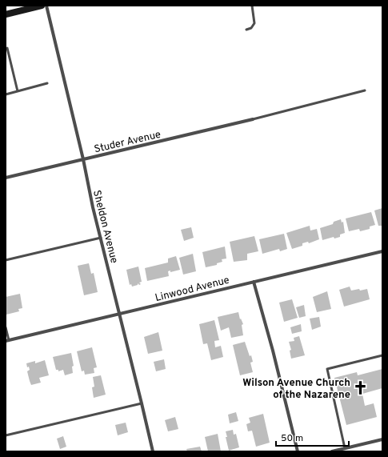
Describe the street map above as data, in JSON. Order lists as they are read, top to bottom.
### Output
{
  "streets": {
    "street": ["Studer Avenue", "Sheldon Avenue", "Linwood Avenue"]
  },
  "crossings": [
    ["Studer Avenue", "Sheldon Avenue"],
    ["Sheldon Avenue", "Linwood Avenue"]
  ],
  "places": {
    "church": ["Wilson Avenue Church of the Nazarene"]
  },
  "scale_bar": "50 m"
}
